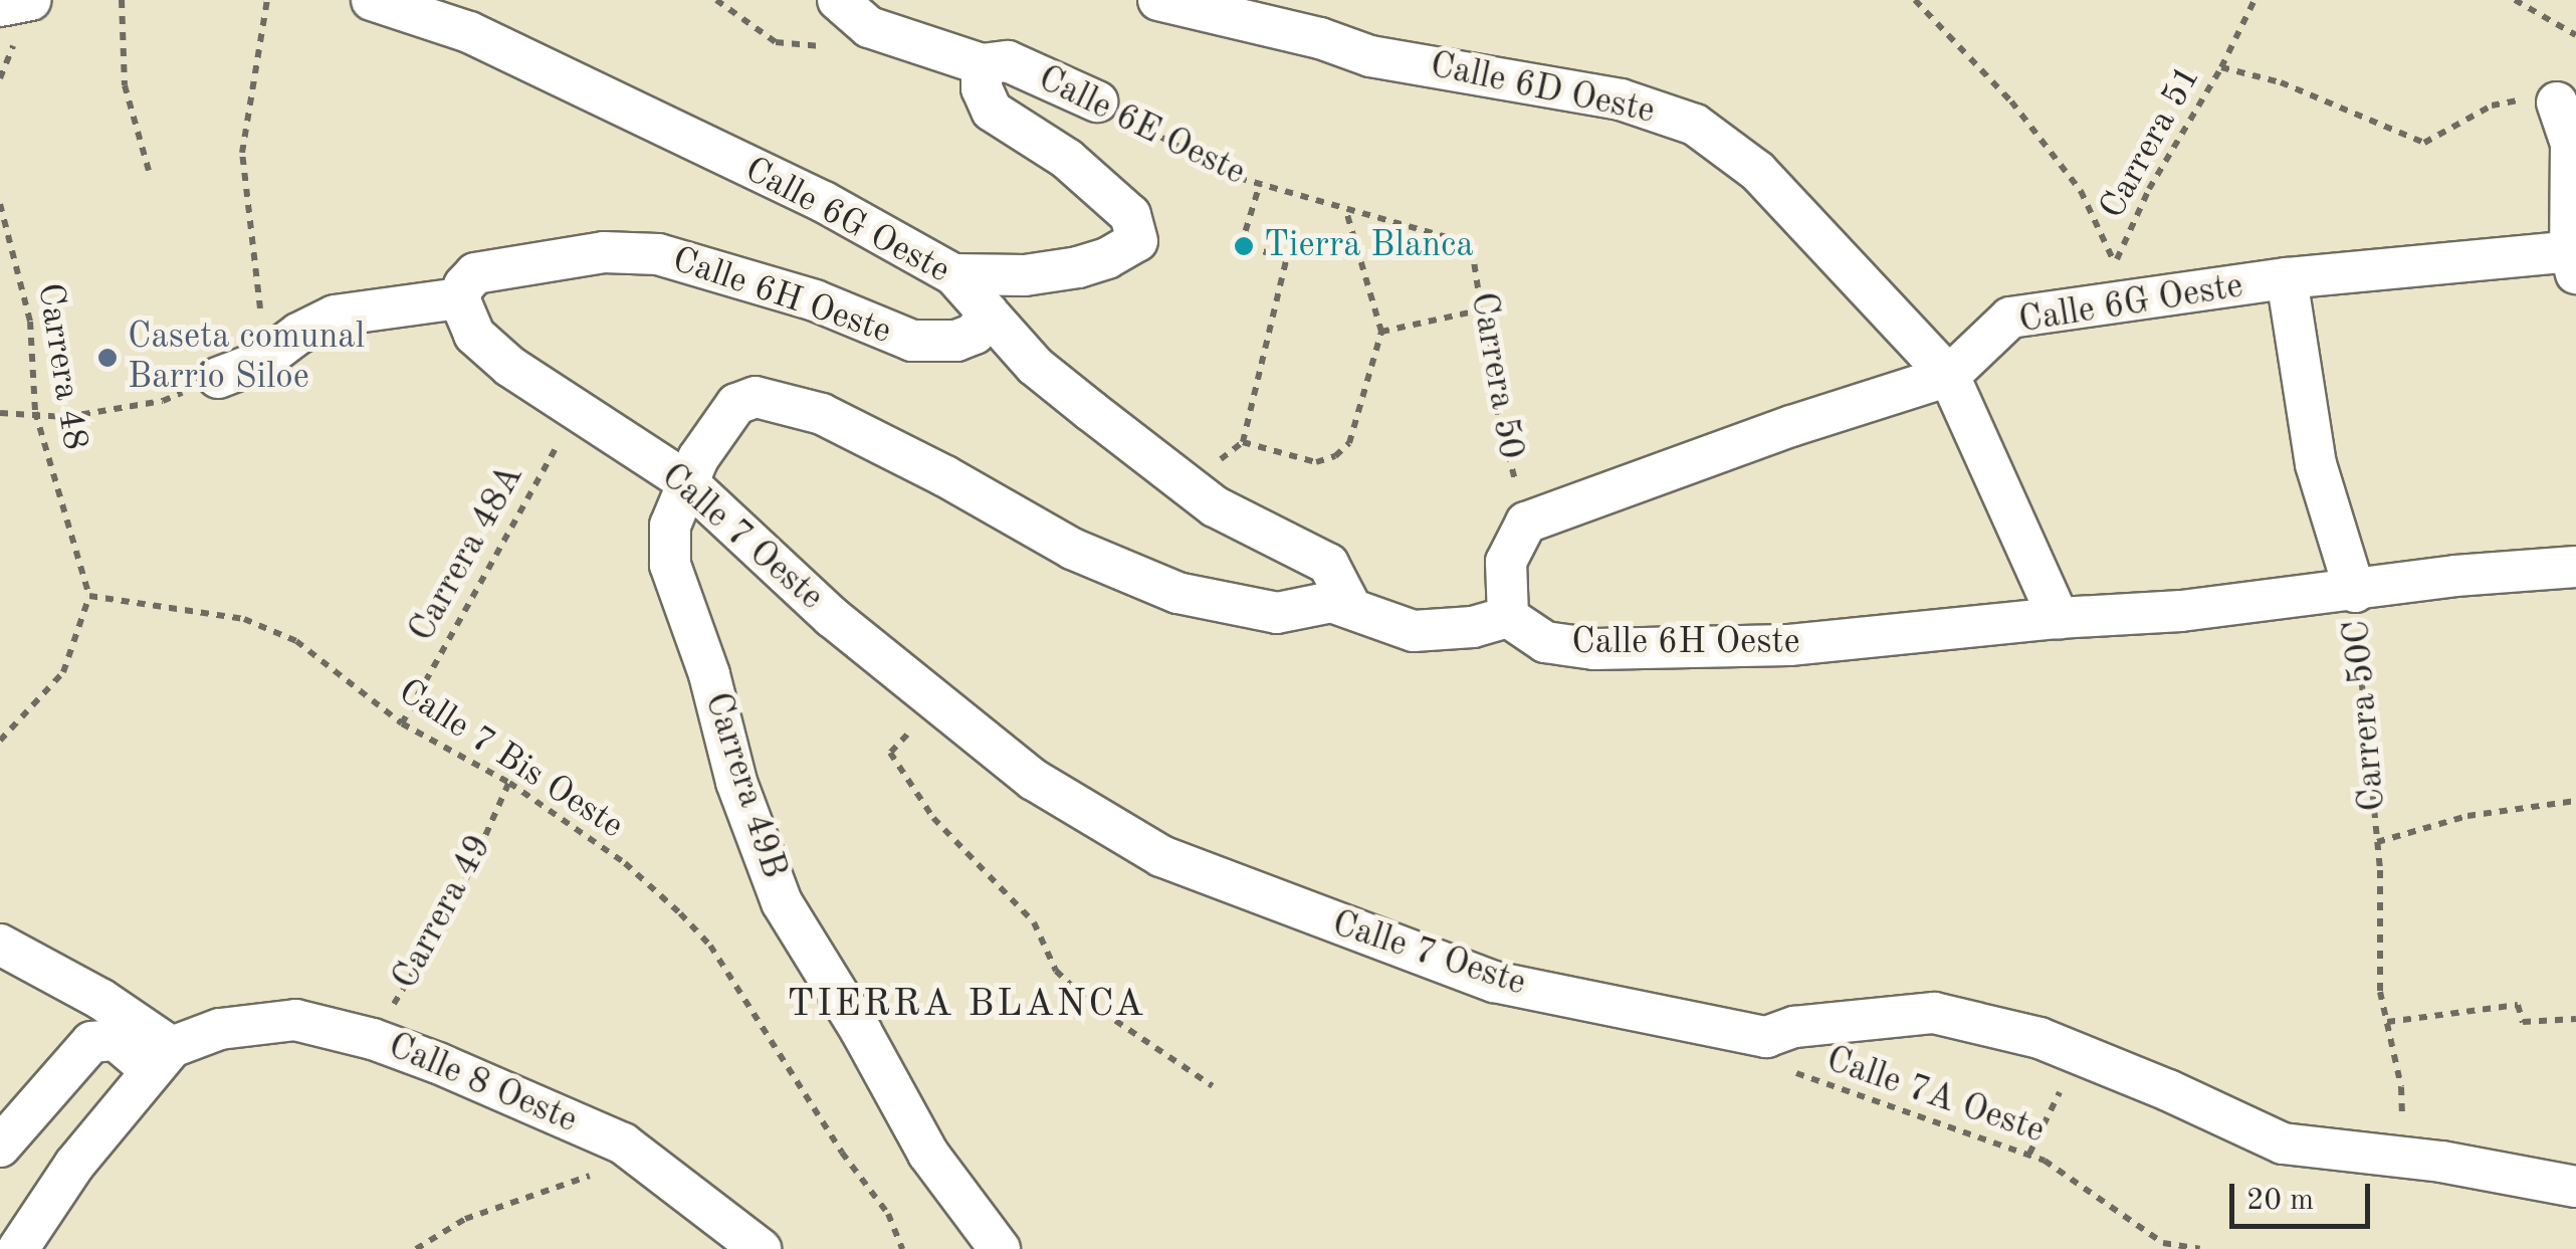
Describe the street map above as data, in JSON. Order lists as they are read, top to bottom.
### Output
{
  "streets": {
    "street": [
      "Calle 6D Oeste",
      "Calle 6E Oeste",
      "Calle 6G Oeste",
      "Calle 6H Oeste",
      "Calle 7 Oeste",
      "Carrera 50C",
      "Carrera 49B",
      "Calle 8 Oeste"
    ],
    "path": [
      "Carrera 51",
      "Carrera 48",
      "Carrera 50",
      "Carrera 48A",
      "Calle 7 Bis Oeste",
      "Carrera 49",
      "Calle 7A Oeste"
    ]
  },
  "crossings": [
    ["Calle 6D Oeste", "Calle 6G Oeste"],
    ["Calle 6E Oeste", "Carrera 50"],
    ["Calle 6G Oeste", "Calle 6H Oeste"],
    ["Calle 6G Oeste", "Carrera 50"],
    ["Calle 6G Oeste", "Carrera 50C"],
    ["Calle 6G Oeste", "Carrera 49B"],
    ["Calle 6H Oeste", "Calle 7 Oeste"],
    ["Calle 6H Oeste", "Carrera 50C"],
    ["Carrera 48", "Calle 7 Bis Oeste"],
    ["Calle 7 Oeste", "Carrera 48A"],
    ["Calle 7 Oeste", "Carrera 50C"],
    ["Calle 7 Oeste", "Carrera 49B"],
    ["Calle 7 Oeste", "Calle 7A Oeste"],
    ["Carrera 48A", "Calle 7 Bis Oeste"],
    ["Calle 7 Bis Oeste", "Carrera 49"],
    ["Carrera 49", "Calle 8 Oeste"]
  ],
  "districts": ["TIERRA BLANCA"],
  "places": ["Tierra Blanca", "Caseta comunal Barrio Siloe"],
  "scale_bar": "20 m"
}
